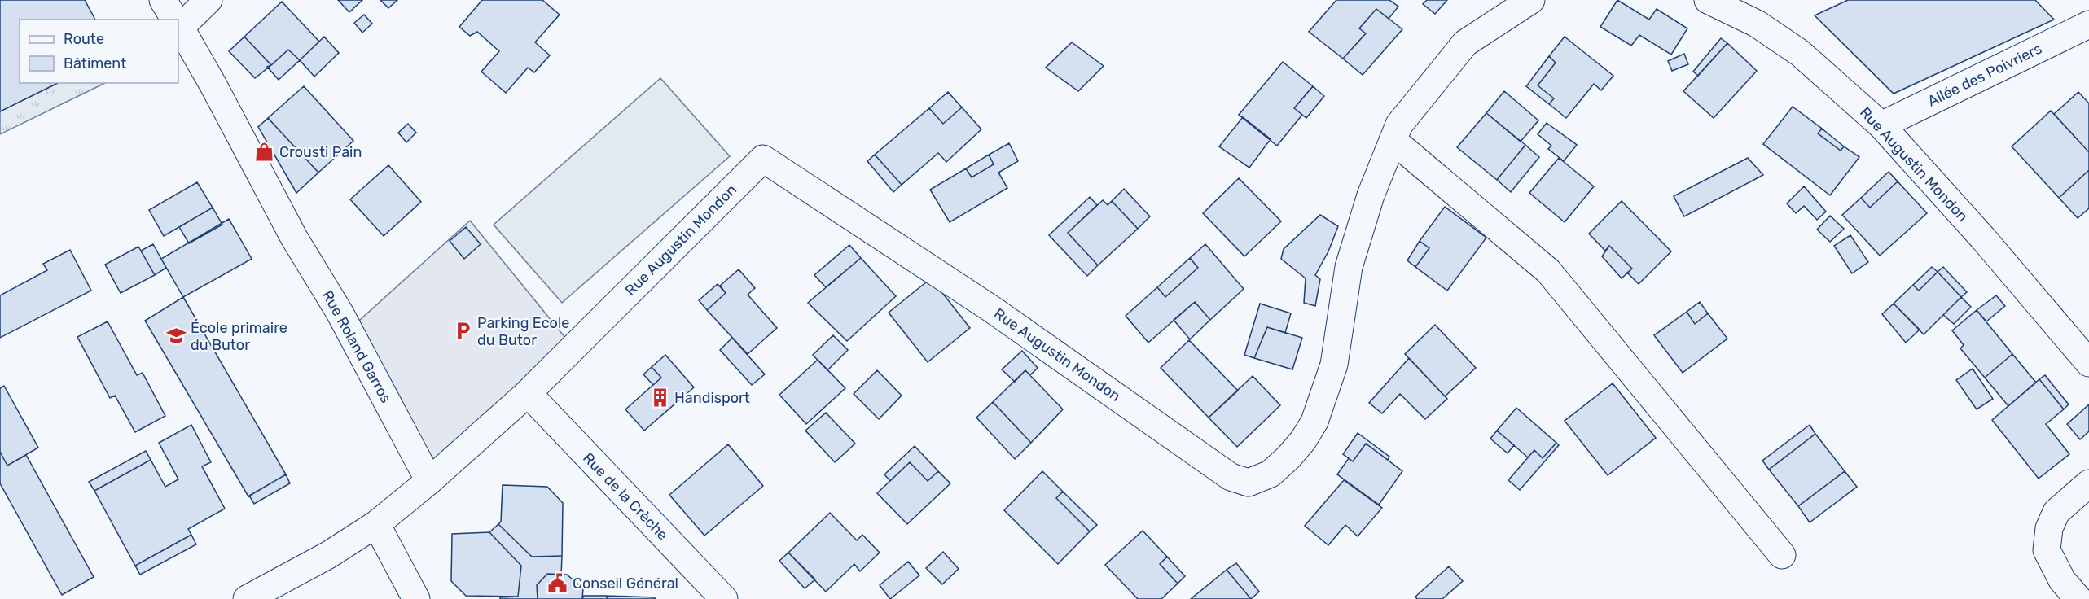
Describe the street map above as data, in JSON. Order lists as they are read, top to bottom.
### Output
{
  "streets": {
    "street": [
      "Allée des Poivriers",
      "Rue Augustin Mondon",
      "Rue Roland Garros",
      "Rue de la Crèche"
    ]
  },
  "crossings": [
    ["Allée des Poivriers", "Rue Augustin Mondon"],
    ["Rue Augustin Mondon", "Rue Roland Garros"],
    ["Rue Augustin Mondon", "Rue de la Crèche"]
  ],
  "places": {
    "shop": ["Crousti Pain"],
    "parking": ["Parking Ecole du Butor"],
    "school or university": ["École primaire du Butor"],
    "building": ["Handisport"],
    "public building": ["Conseil Général"]
  },
  "legend": ["Route", "Bâtiment"]
}
